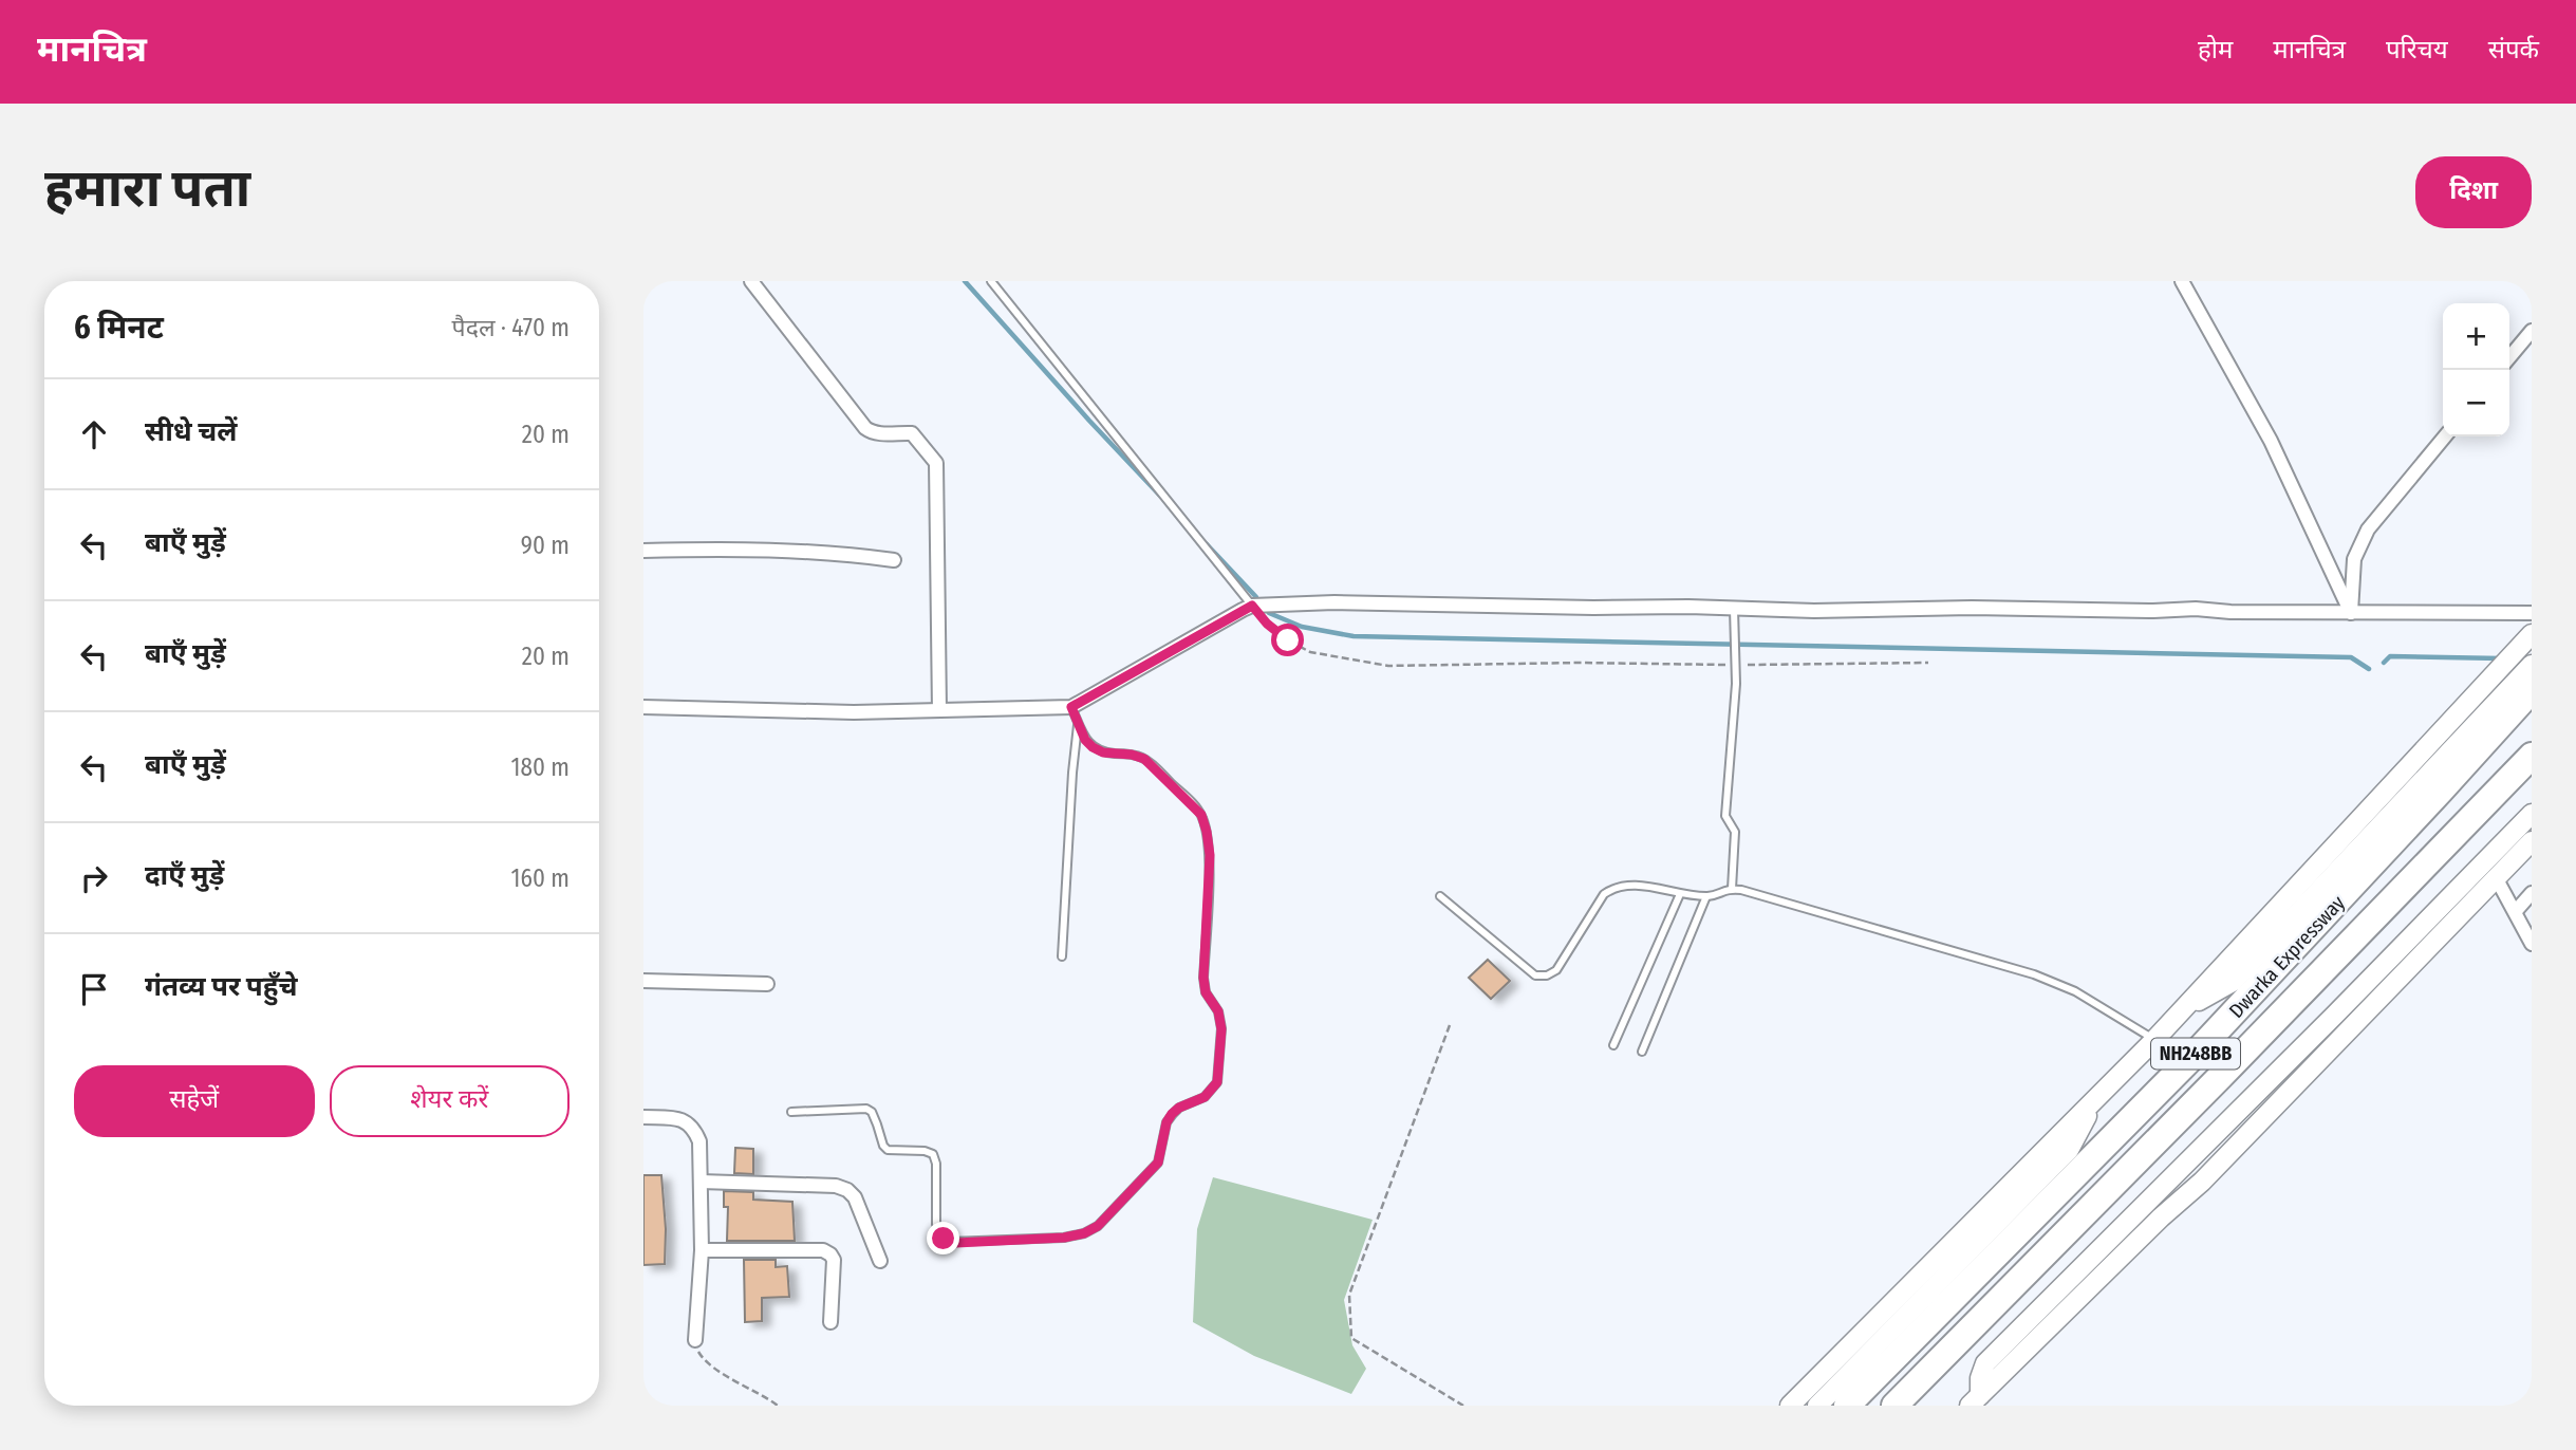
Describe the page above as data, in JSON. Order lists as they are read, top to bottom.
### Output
{
  "streets": {
    "highway": ["Dwarka Expressway", "NH248BB"]
  },
  "page": {
    "header": "मानचित्र",
    "nav": [
      "होम",
      "मानचित्र",
      "परिचय",
      "संपर्क"
    ],
    "buttons": [
      "दिशा",
      ["सहेजें", "शेयर करें"]
    ],
    "title": "हमारा पता",
    "heading": ["6 मिनट", "पैदल · 470 m"],
    "map_buttons": ["+", "−"],
    "list": [
      ["सीधे चलें", "20 m"],
      ["बाएँ मुड़ें", "90 m"],
      ["बाएँ मुड़ें", "20 m"],
      ["बाएँ मुड़ें", "180 m"],
      ["दाएँ मुड़ें", "160 m"],
      "गंतव्य पर पहुँचे"
    ]
  }
}
